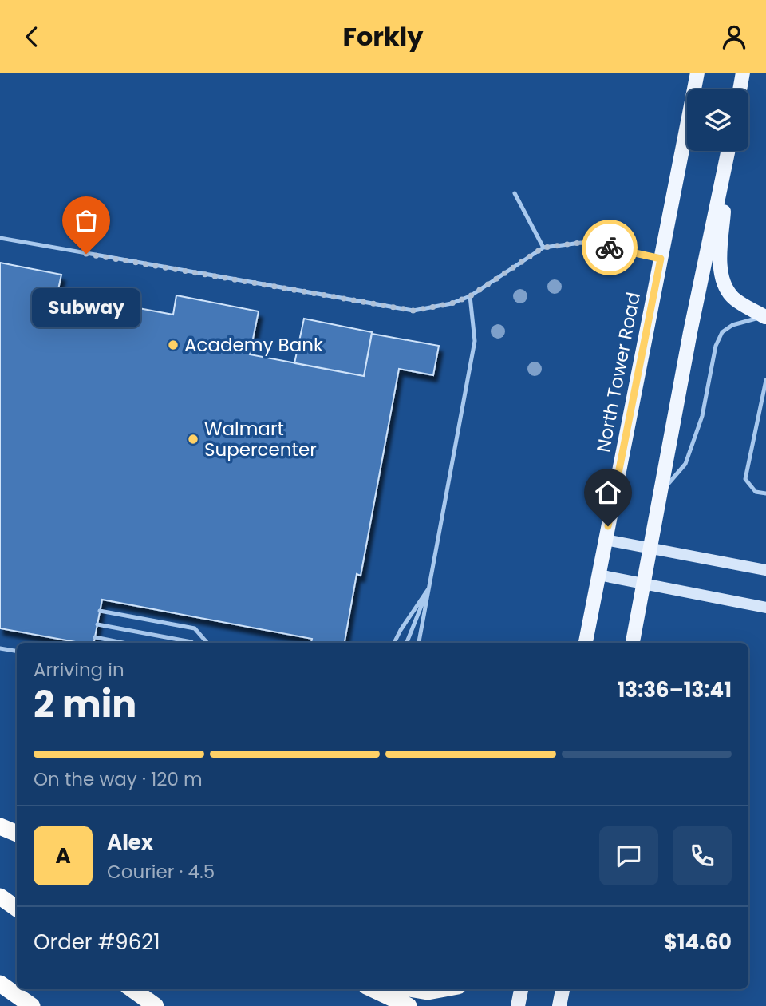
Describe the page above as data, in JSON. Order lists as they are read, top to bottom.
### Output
{
  "streets": {
    "main road": ["North Tower Road"]
  },
  "places": ["Subway", "Academy Bank", "Walmart Supercenter"],
  "page": {
    "header": "Forkly",
    "bubble": "Subway",
    "heading": ["2 min", "Arriving in", "13:36–13:41"],
    "panel": [
      "Alex",
      "Courier · 4.5",
      "Order #9621",
      "$14.60"
    ],
    "bar": "On the way · 120 m",
    "round": "A"
  }
}
